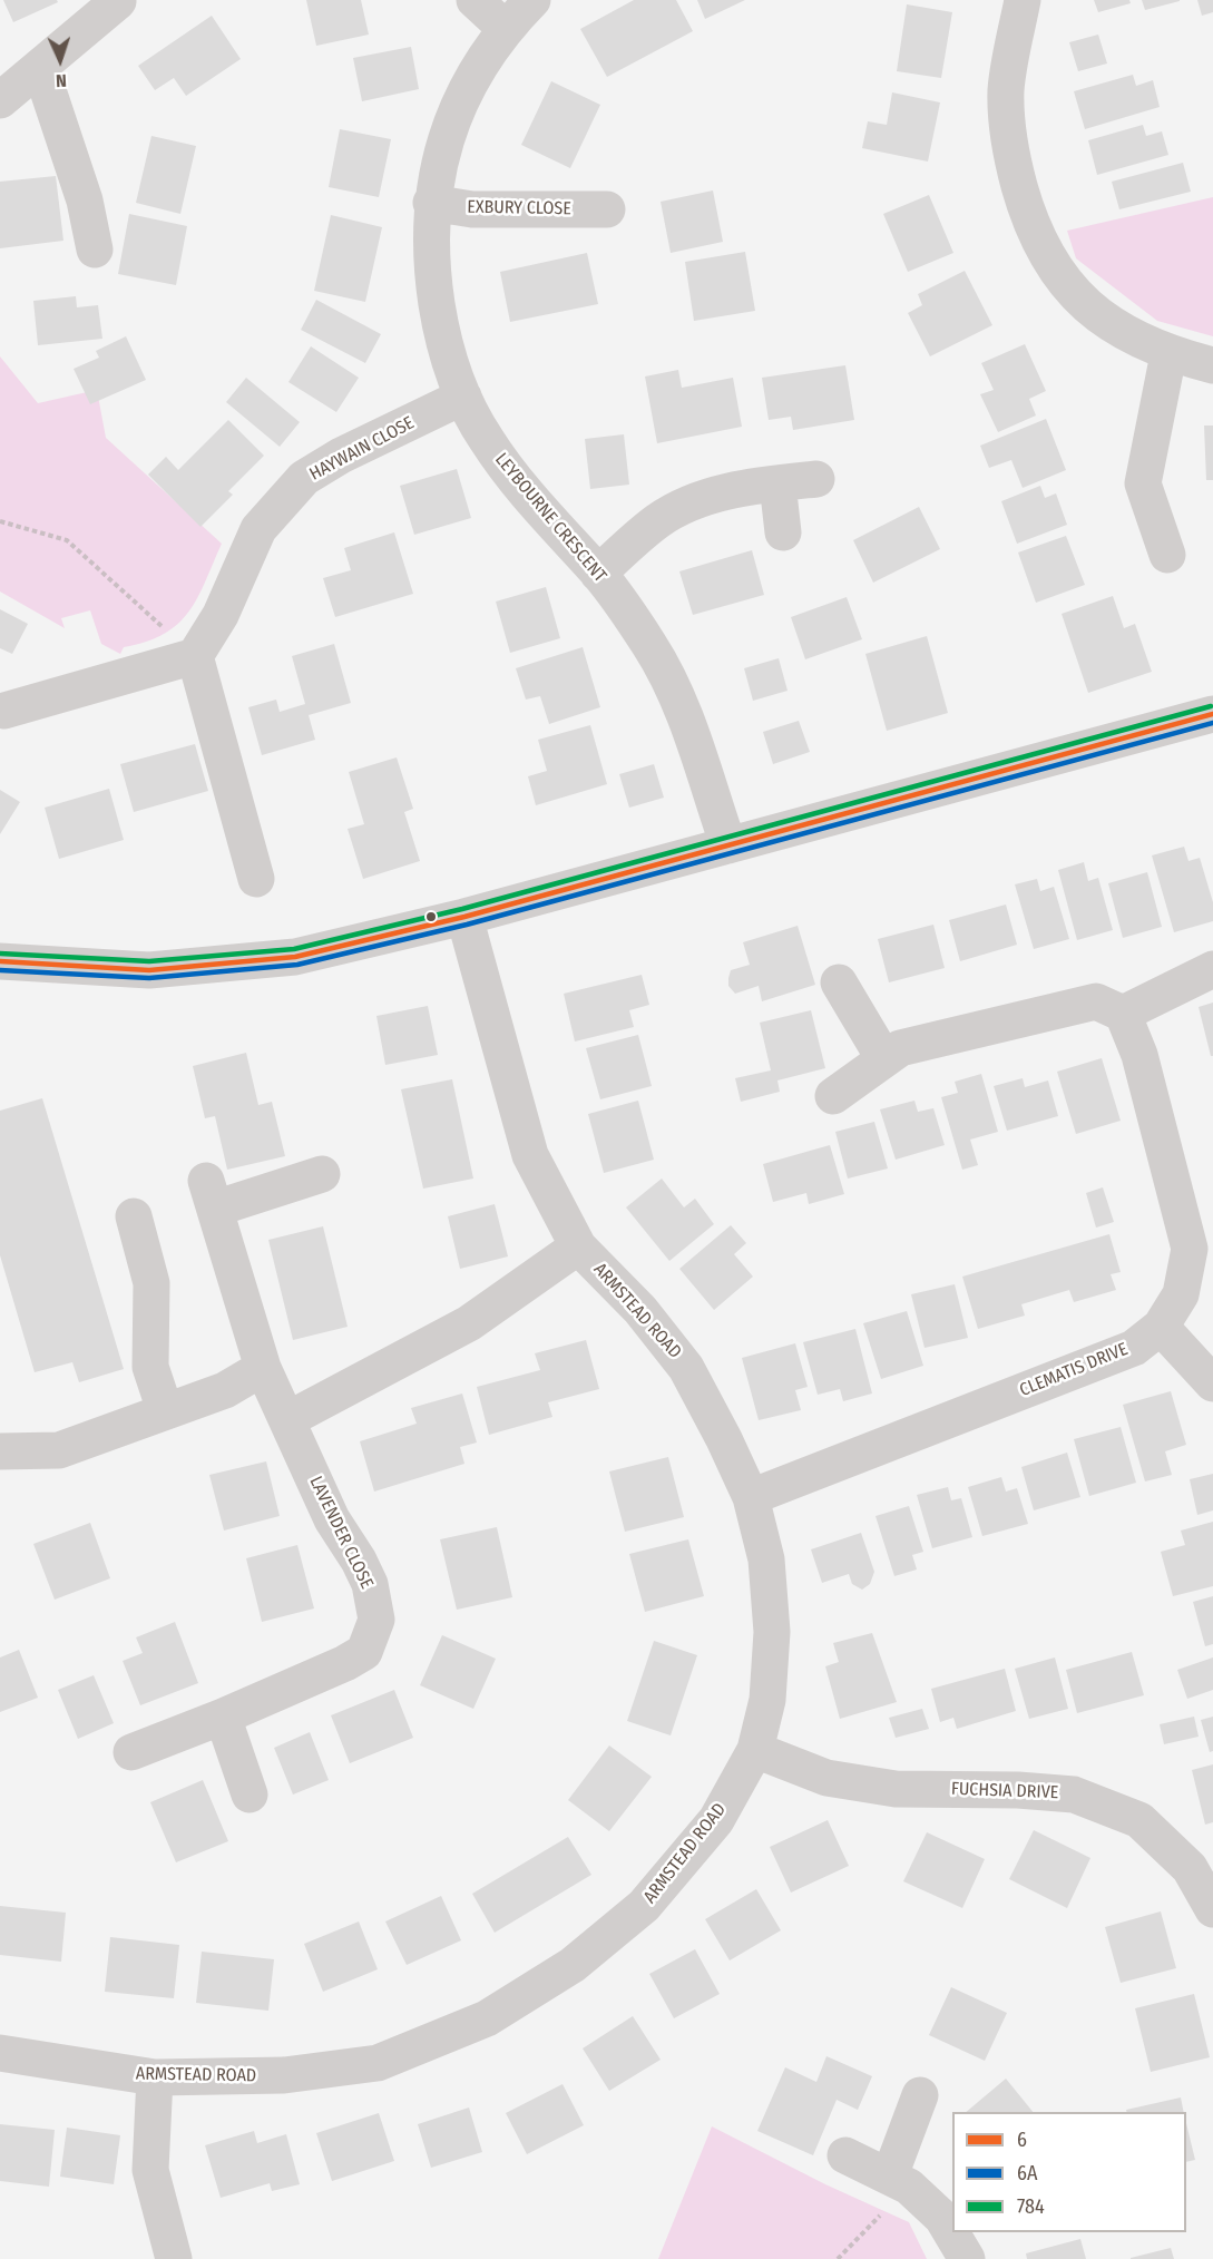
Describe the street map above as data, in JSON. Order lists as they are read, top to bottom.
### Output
{
  "streets": {
    "street": [
      "EXBURY CLOSE",
      "HAYWAIN CLOSE",
      "LEYBOURNE CRESCENT",
      "ARMSTEAD ROAD",
      "CLEMATIS DRIVE",
      "LAVENDER CLOSE",
      "FUCHSIA DRIVE"
    ]
  },
  "crossings": [
    ["EXBURY CLOSE", "LEYBOURNE CRESCENT"],
    ["HAYWAIN CLOSE", "LEYBOURNE CRESCENT"],
    ["ARMSTEAD ROAD", "CLEMATIS DRIVE"],
    ["ARMSTEAD ROAD", "FUCHSIA DRIVE"]
  ],
  "lines": ["transit line 784", "transit line 6", "transit line 6A"],
  "legend": ["6", "6A", "784"],
  "north": "bottom"
}
